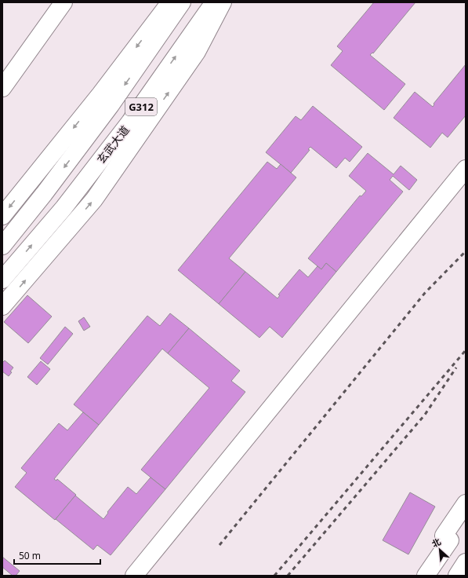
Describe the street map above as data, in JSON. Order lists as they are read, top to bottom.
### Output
{
  "streets": {
    "main road": ["G312", "玄武大道"]
  },
  "scale_bar": "50 m",
  "north": "top left"
}
